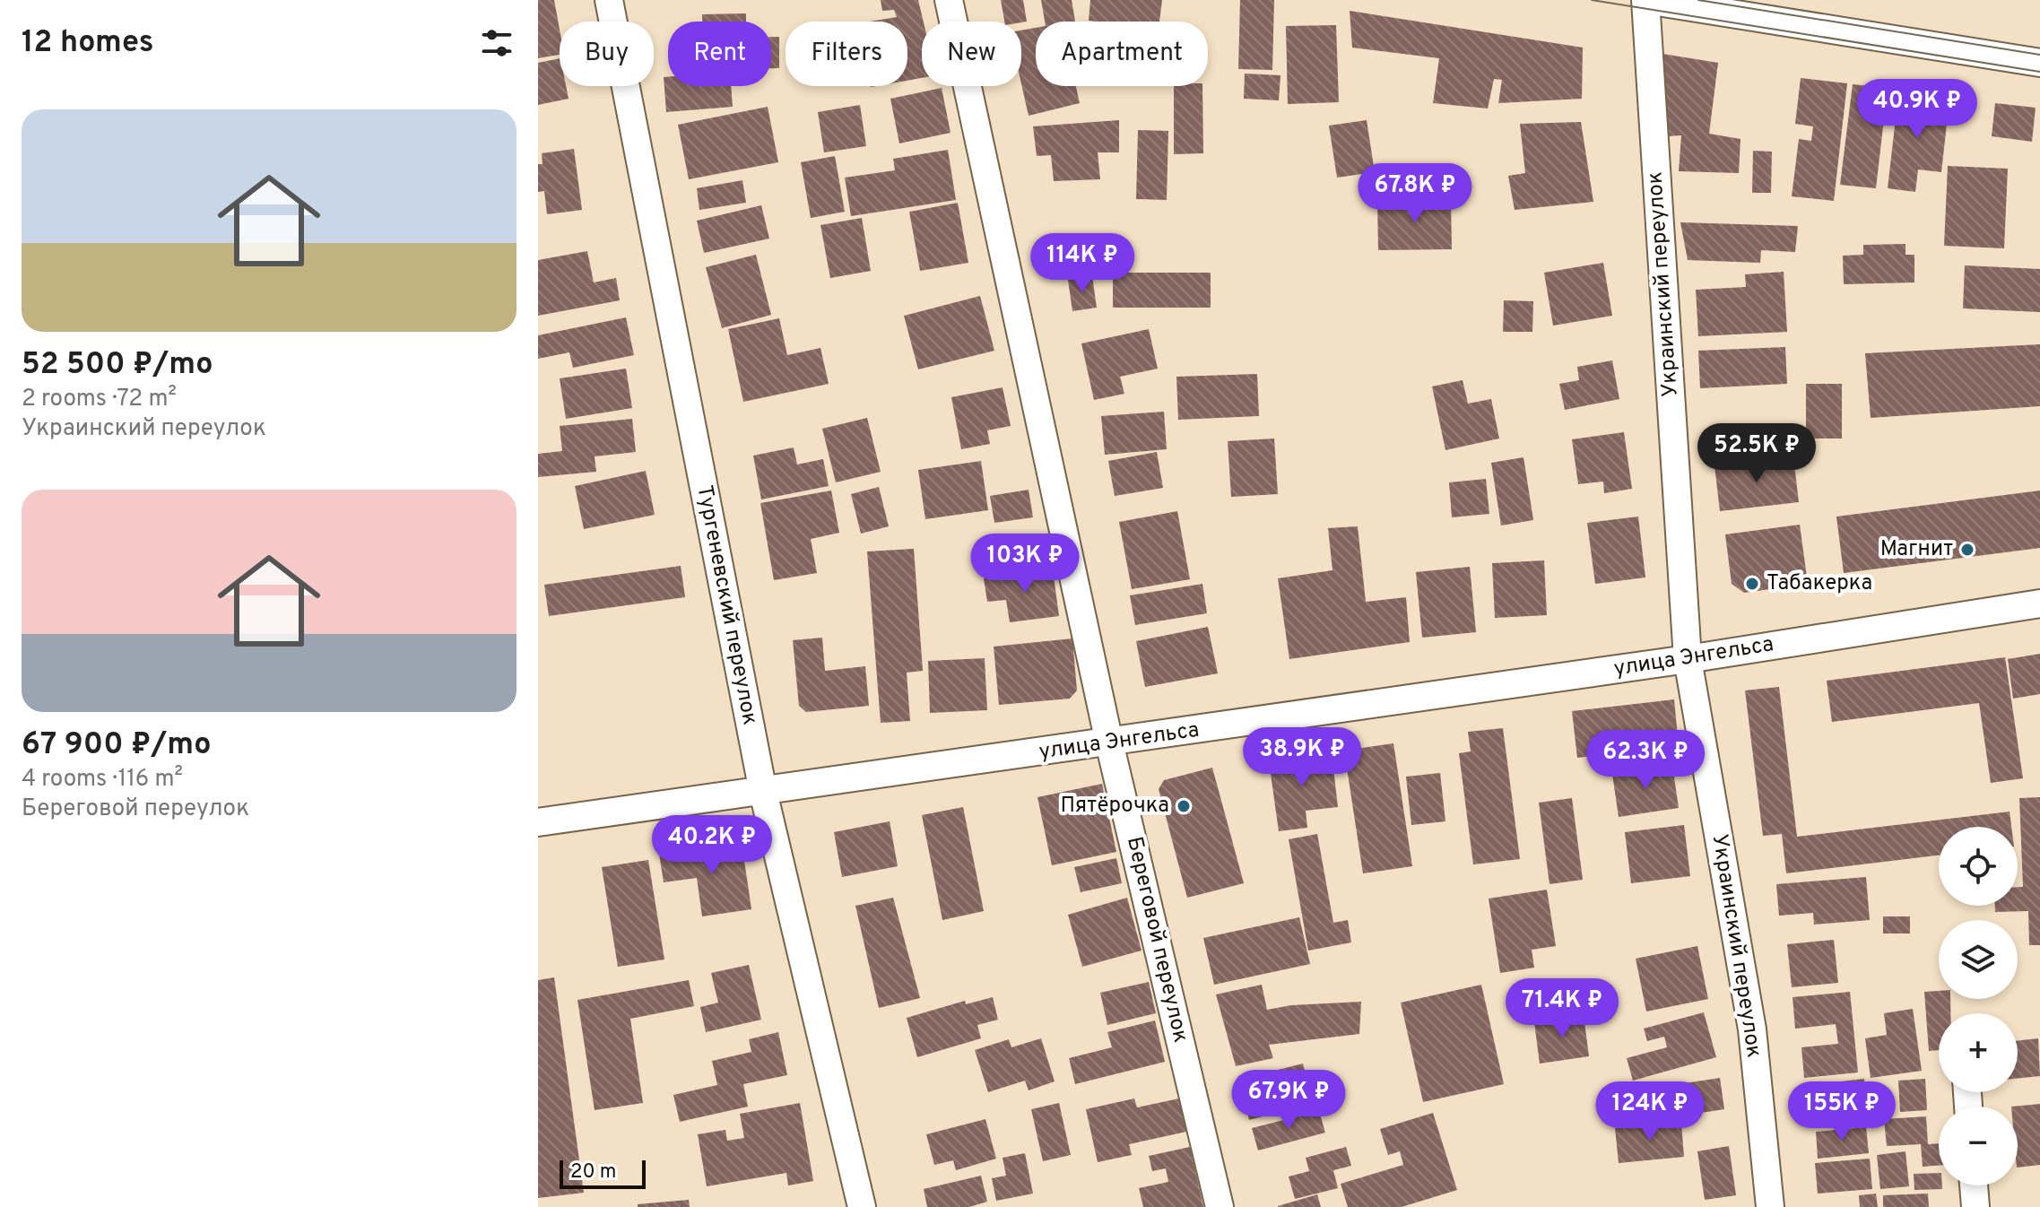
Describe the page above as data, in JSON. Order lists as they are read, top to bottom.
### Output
{
  "streets": {
    "street": [
      "Украинский переулок",
      "Тургеневский переулок",
      "улица Энгельса",
      "Береговой переулок"
    ]
  },
  "crossings": [
    ["Украинский переулок", "улица Энгельса"],
    ["Тургеневский переулок", "улица Энгельса"],
    ["улица Энгельса", "Береговой переулок"]
  ],
  "places": ["Магнит", "Табакерка", "Пятёрочка"],
  "scale_bar": "20 m",
  "page": {
    "heading": "12 homes",
    "chip": [
      "Buy",
      "Rent",
      "Filters",
      "New",
      "Apartment"
    ],
    "price": [
      "40.9K ₽",
      "67.8K ₽",
      "114K ₽",
      "52.5K ₽",
      "103K ₽",
      "38.9K ₽",
      "62.3K ₽",
      "40.2K ₽",
      "71.4K ₽",
      "67.9K ₽",
      "124K ₽",
      "155K ₽"
    ],
    "list": [
      {
        "name": "52 500 ₽/mo",
        "note": "2 rooms · 72 m² · Украинский переулок"
      },
      {
        "name": "67 900 ₽/mo",
        "note": "4 rooms · 116 m² · Береговой переулок"
      }
    ],
    "map_buttons": ["+", "−"],
    "scale": "20 m"
  }
}
